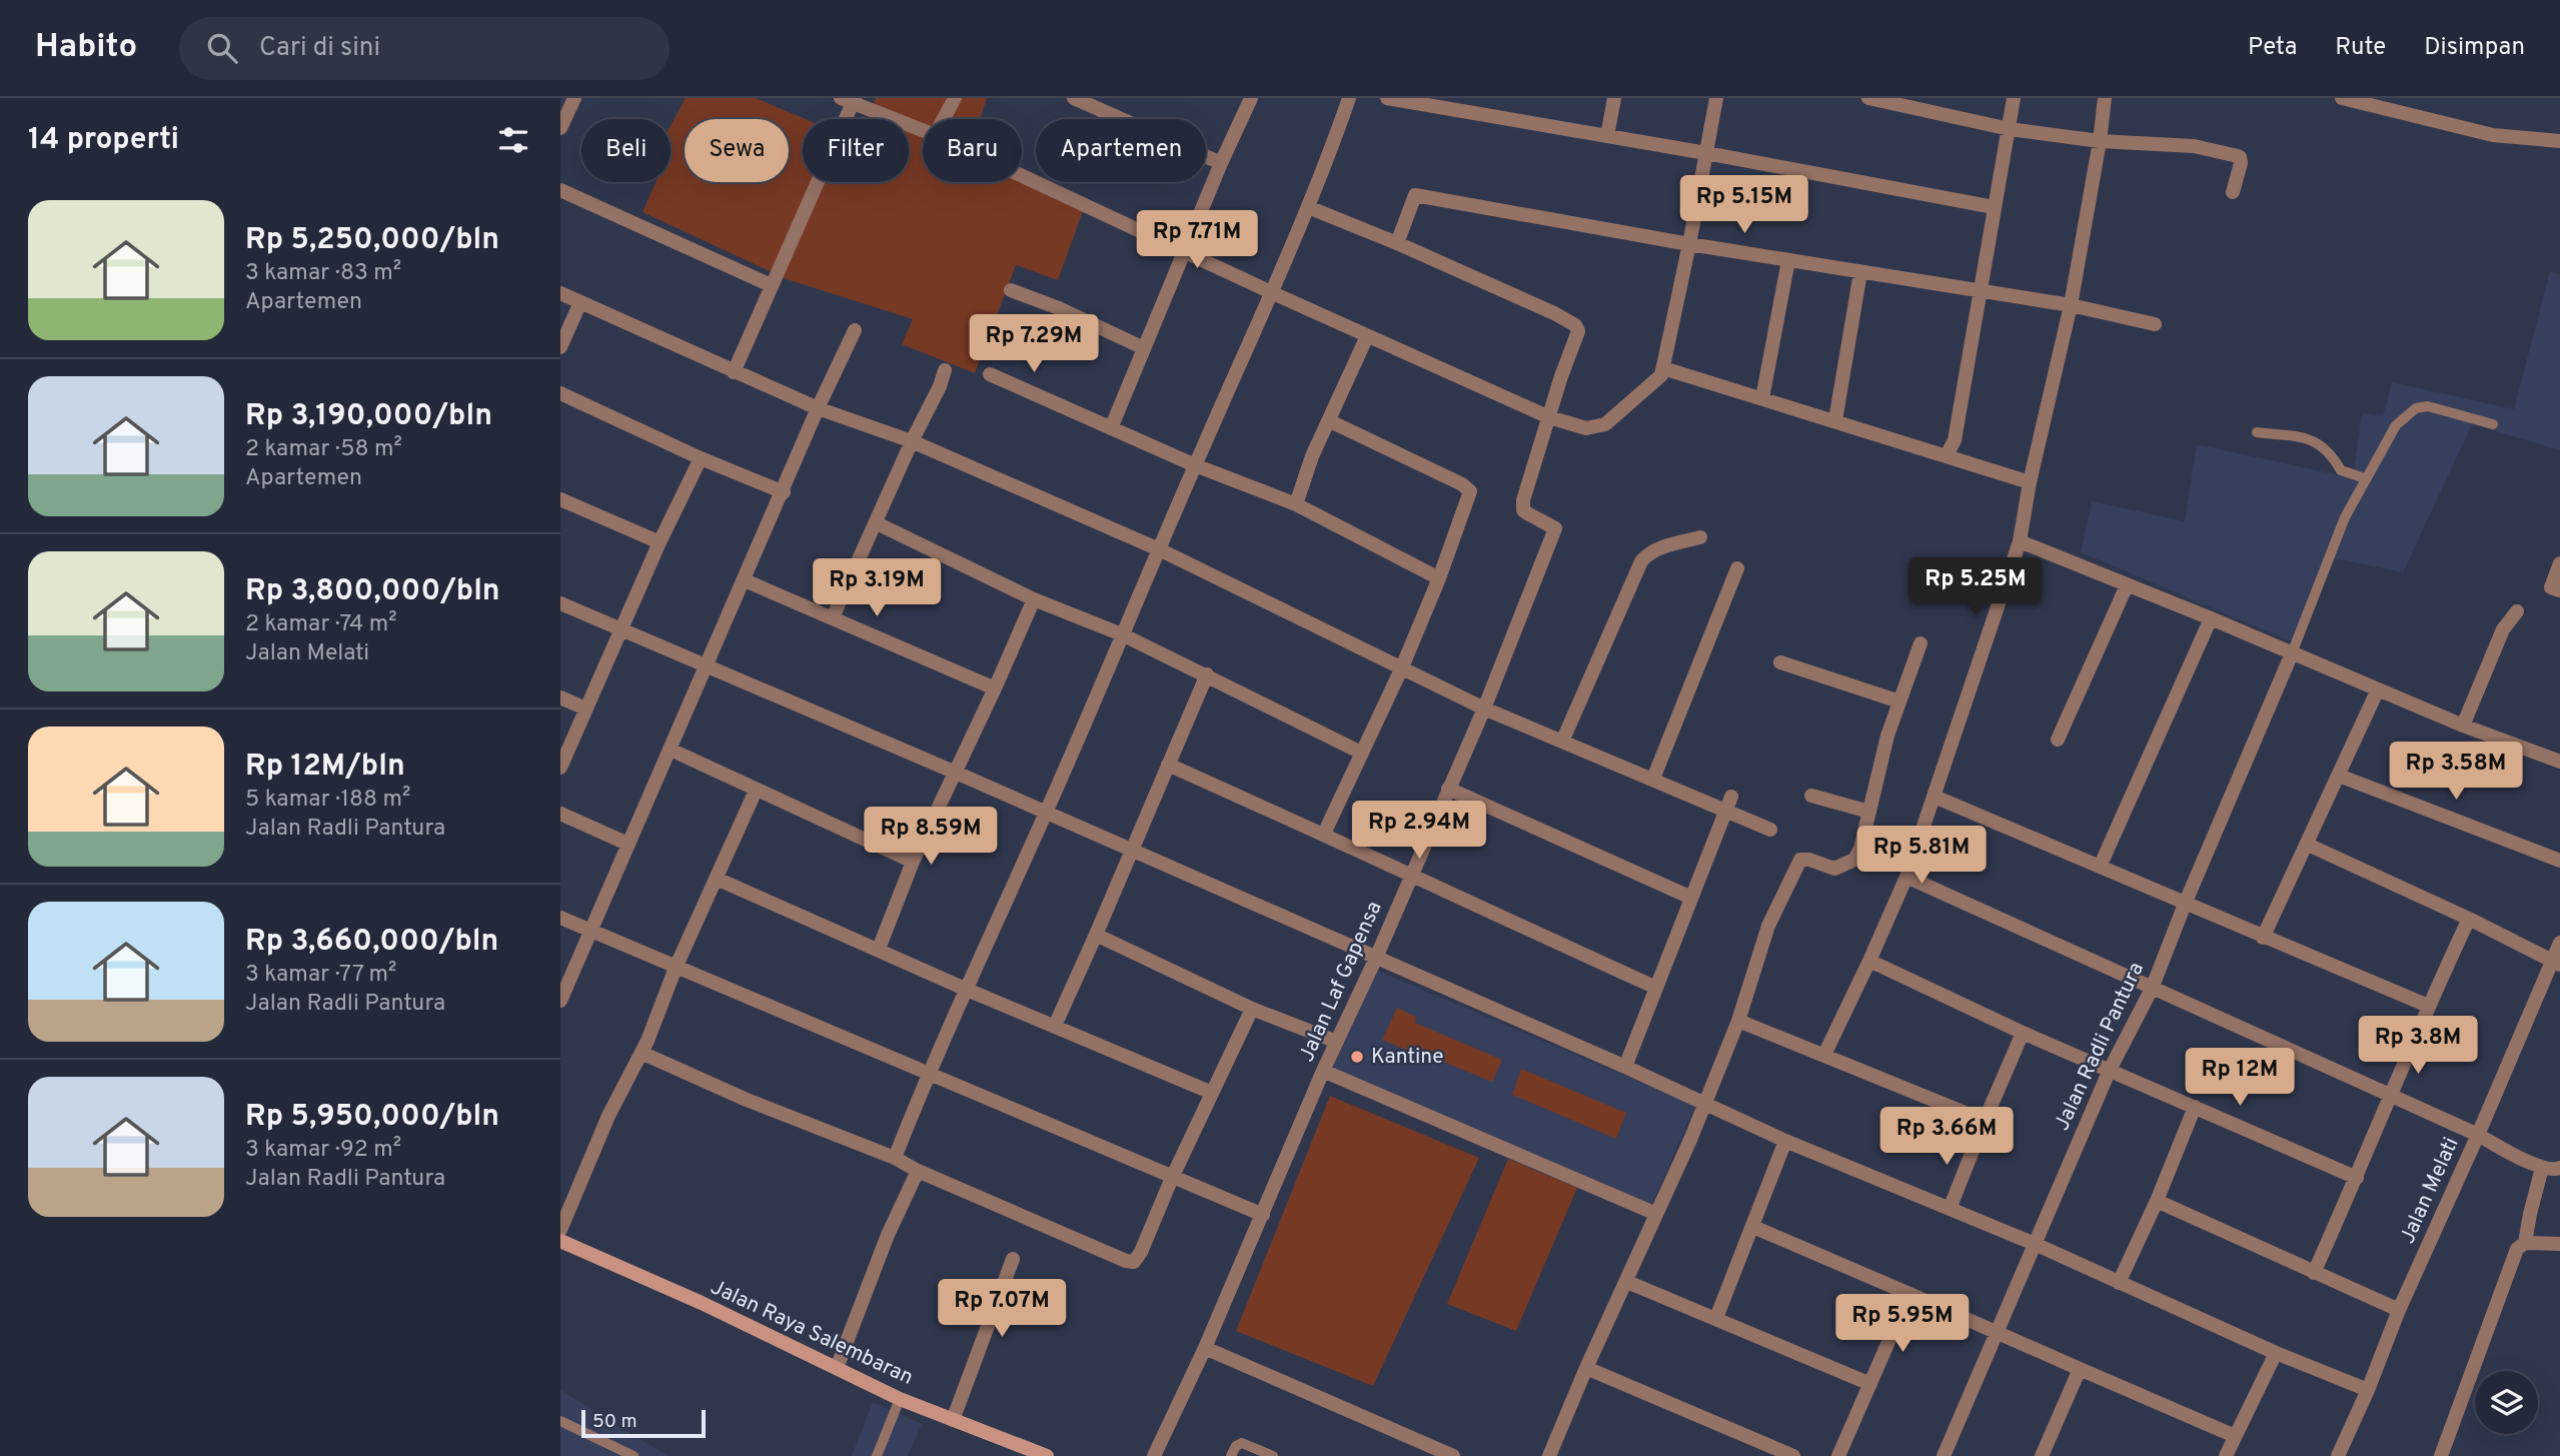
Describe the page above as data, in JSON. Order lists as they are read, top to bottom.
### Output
{
  "streets": {
    "main road": ["Jalan Raya Salembaran"],
    "street": ["Jalan Laf Gapensa", "Jalan Radli Pantura", "Jalan Melati"]
  },
  "places": ["Kantine"],
  "scale_bar": "50 m",
  "page": {
    "header": "Habito",
    "search": "Cari di sini",
    "nav": ["Peta", "Rute", "Disimpan"],
    "heading": "14 properti",
    "chip": [
      "Beli",
      "Sewa",
      "Filter",
      "Baru",
      "Apartemen"
    ],
    "price": [
      "Rp 5.15M",
      "Rp 7.71M",
      "Rp 7.29M",
      "Rp 5.25M",
      "Rp 3.19M",
      "Rp 3.58M",
      "Rp 2.94M",
      "Rp 8.59M",
      "Rp 5.81M",
      "Rp 3.8M",
      "Rp 12M",
      "Rp 3.66M",
      "Rp 7.07M",
      "Rp 5.95M"
    ],
    "list": [
      {
        "name": "Rp 5,250,000/bln",
        "note": "3 kamar · 83 m² · Apartemen"
      },
      {
        "name": "Rp 3,190,000/bln",
        "note": "2 kamar · 58 m² · Apartemen"
      },
      {
        "name": "Rp 3,800,000/bln",
        "note": "2 kamar · 74 m² · Jalan Melati"
      },
      {
        "name": "Rp 12M/bln",
        "note": "5 kamar · 188 m² · Jalan Radli Pantura"
      },
      {
        "name": "Rp 3,660,000/bln",
        "note": "3 kamar · 77 m² · Jalan Radli Pantura"
      },
      {
        "name": "Rp 5,950,000/bln",
        "note": "3 kamar · 92 m² · Jalan Radli Pantura"
      }
    ],
    "scale": "50 m"
  }
}
